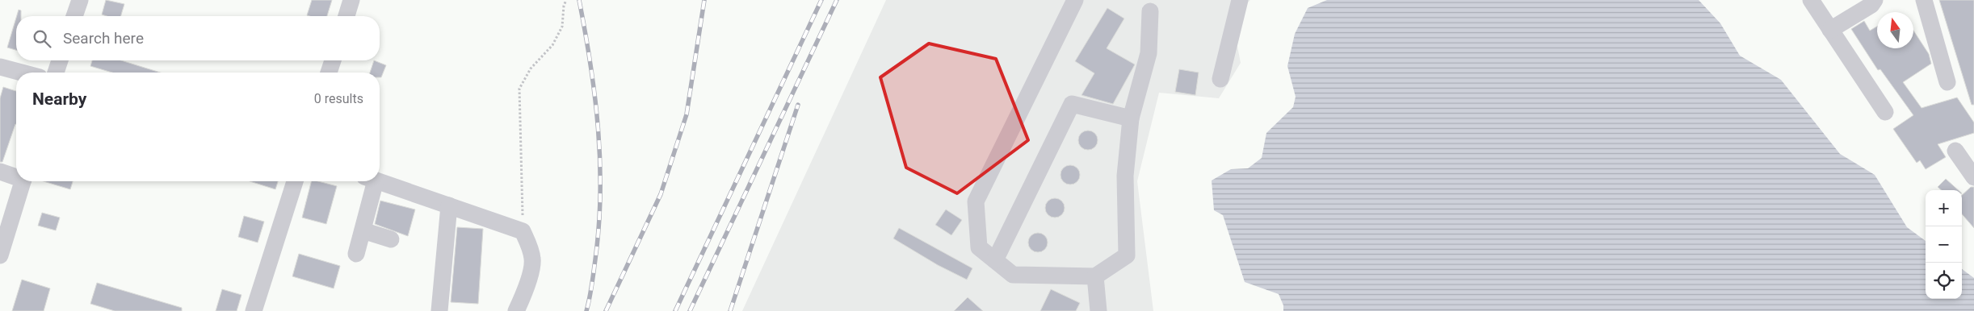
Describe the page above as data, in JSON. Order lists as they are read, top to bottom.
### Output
{
  "north": "top",
  "page": {
    "search": "Search here",
    "heading": ["Nearby", "0 results"],
    "map_buttons": ["+", "−"]
  }
}
